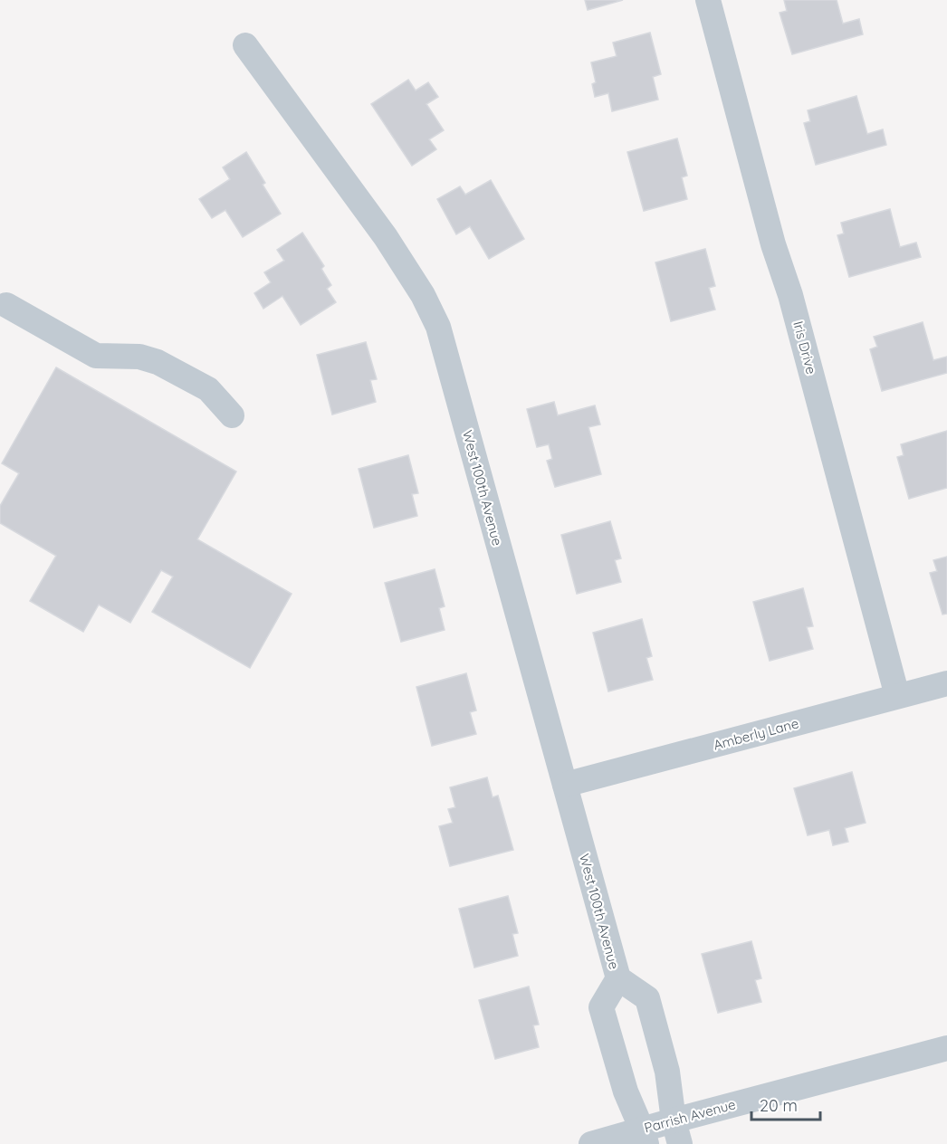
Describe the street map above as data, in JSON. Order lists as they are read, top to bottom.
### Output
{
  "streets": {
    "street": [
      "Iris Drive",
      "West 100th Avenue",
      "Amberly Lane",
      "Parrish Avenue"
    ]
  },
  "crossings": [
    ["Iris Drive", "Amberly Lane"],
    ["West 100th Avenue", "Amberly Lane"],
    ["West 100th Avenue", "Parrish Avenue"]
  ],
  "scale_bar": "20 m"
}
